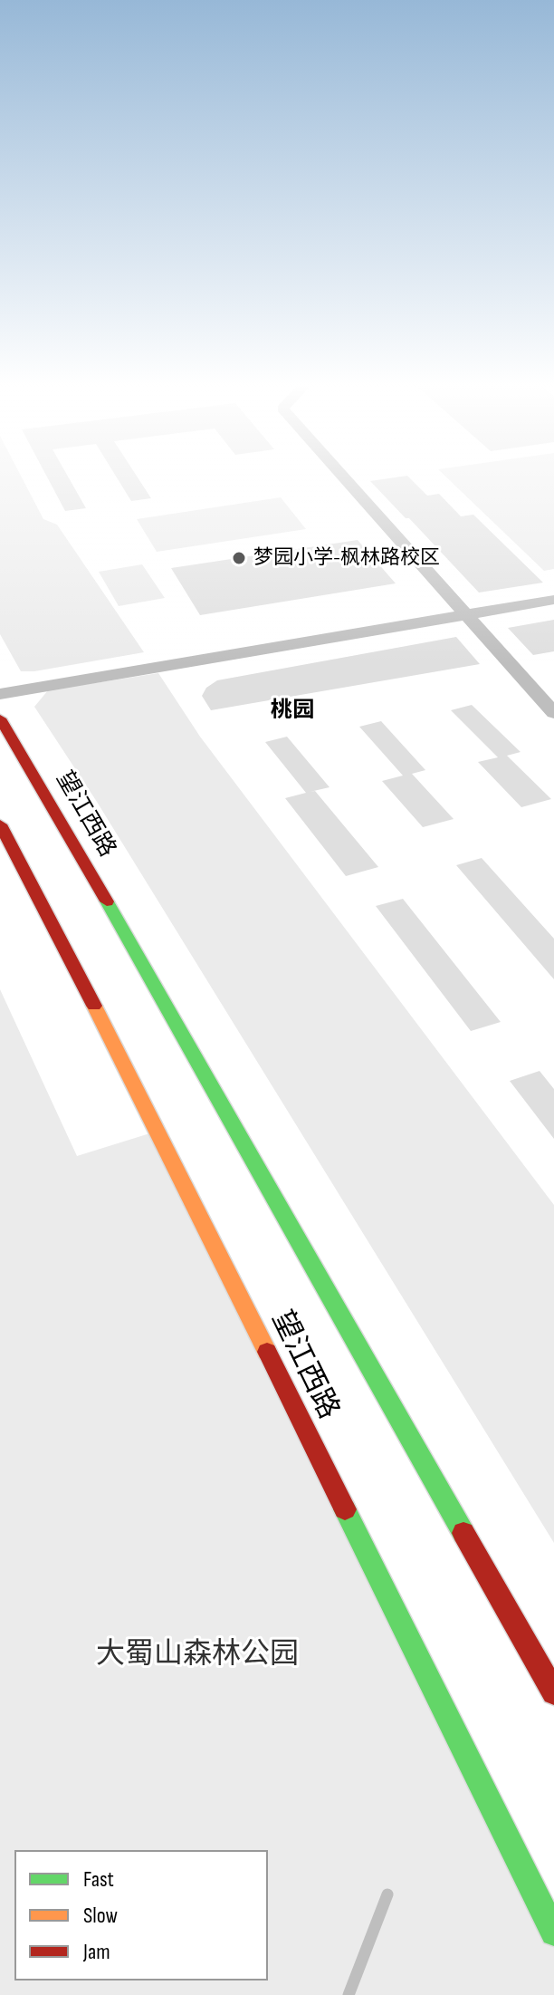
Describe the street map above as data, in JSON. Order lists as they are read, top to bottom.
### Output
{
  "streets": {
    "main road": ["望江西路"]
  },
  "districts": ["桃园"],
  "parks": ["大蜀山森林公园"],
  "places": ["梦园小学-枫林路校区"],
  "legend": ["Fast", "Slow", "Jam"]
}
